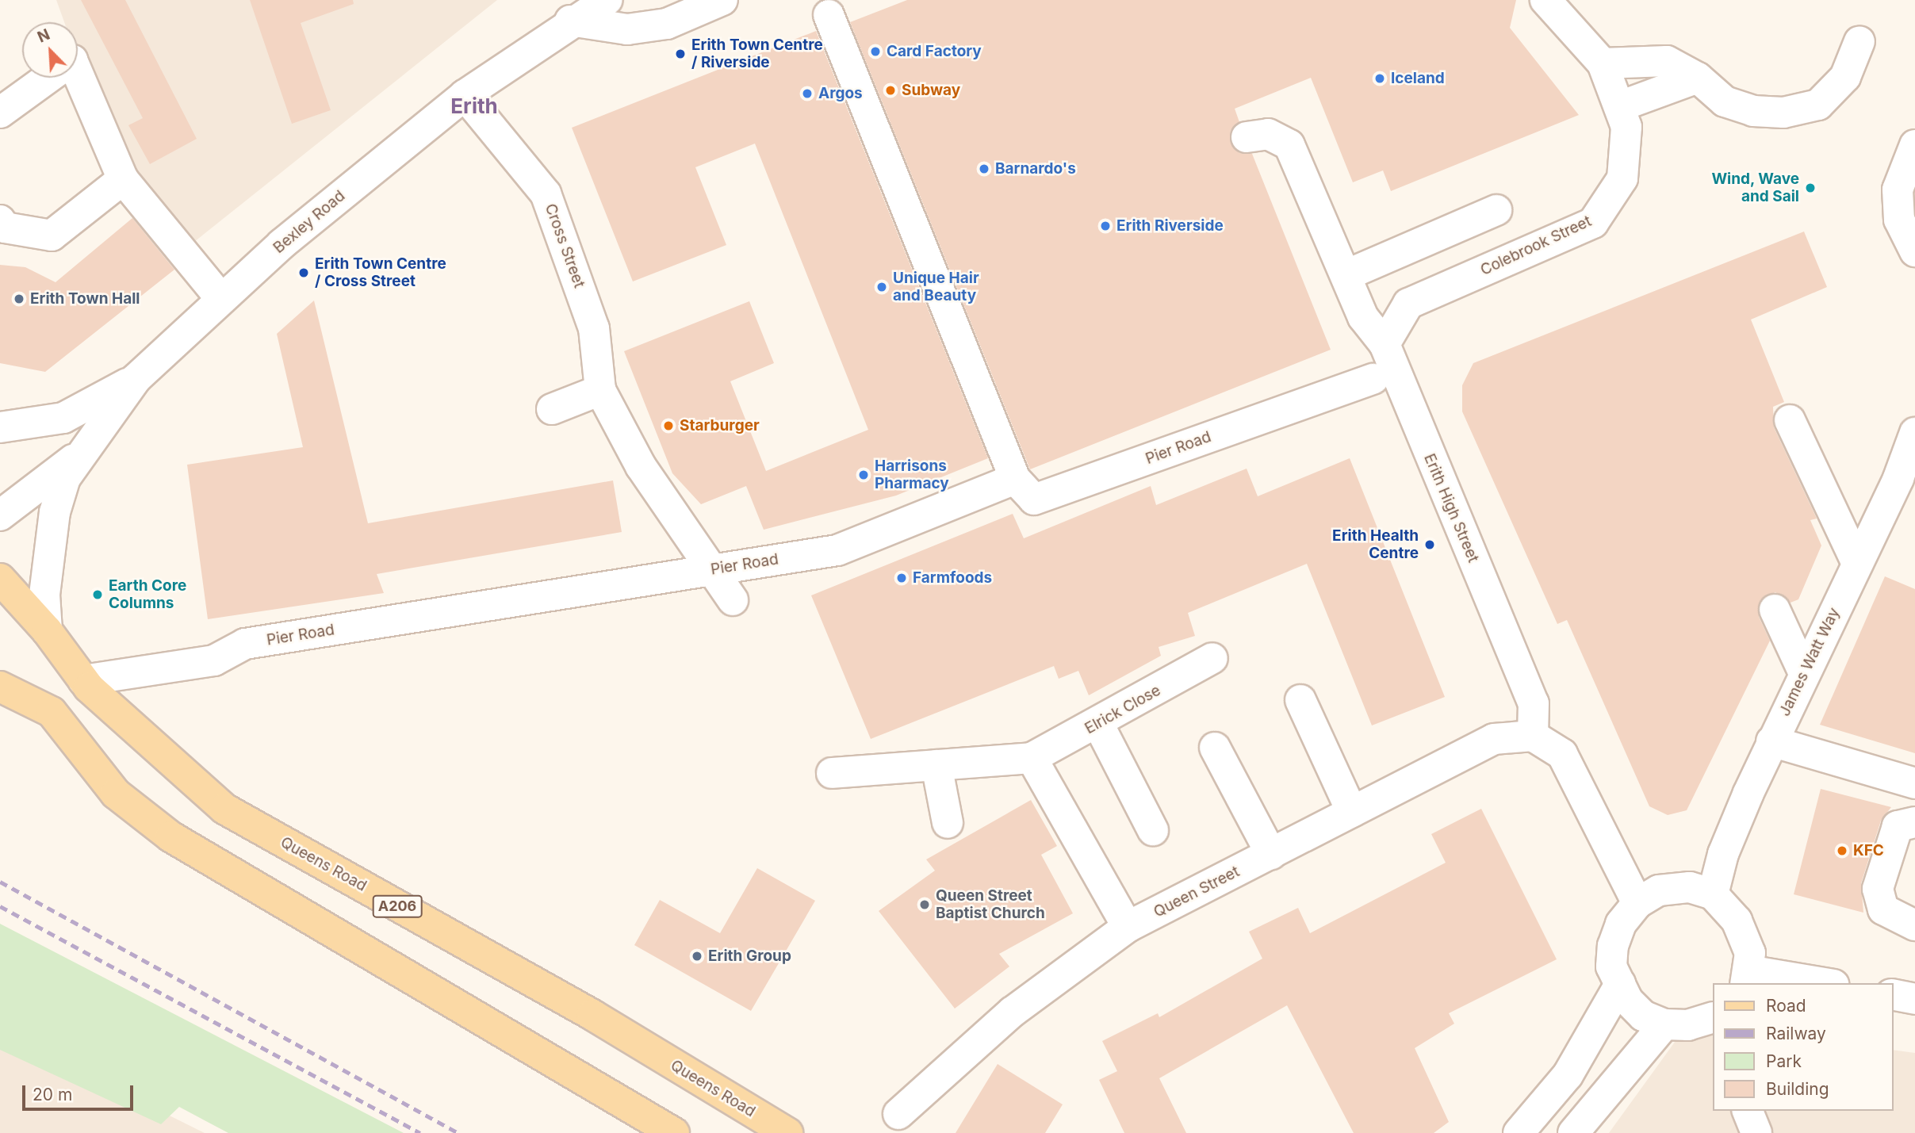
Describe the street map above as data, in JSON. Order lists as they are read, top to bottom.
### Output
{
  "streets": {
    "main road": ["Queens Road", "A206"],
    "street": [
      "Bexley Road",
      "Cross Street",
      "Colebrook Street",
      "Pier Road",
      "Erith High Street",
      "James Watt Way",
      "Elrick Close",
      "Queen Street"
    ]
  },
  "crossings": [
    ["Bexley Road", "Cross Street"],
    ["Bexley Road", "Queens Road"],
    ["Cross Street", "Pier Road"],
    ["Colebrook Street", "Erith High Street"],
    ["Pier Road", "Queens Road"],
    ["Erith High Street", "Queen Street"]
  ],
  "districts": ["Erith"],
  "places": [
    "Card Factory",
    "Erith Town Centre / Riverside",
    "Iceland",
    "Subway",
    "Argos",
    "Barnardo's",
    "Wind, Wave and Sail",
    "Erith Riverside",
    "Erith Town Centre / Cross Street",
    "Unique Hair and Beauty",
    "Erith Town Hall",
    "Starburger",
    "Harrisons Pharmacy",
    "Erith Health Centre",
    "Farmfoods",
    "Earth Core Columns",
    "KFC",
    "Queen Street Baptist Church",
    "Erith Group"
  ],
  "legend": [
    "Road",
    "Railway",
    "Park",
    "Building"
  ],
  "scale_bar": "20 m",
  "north": "top left"
}
